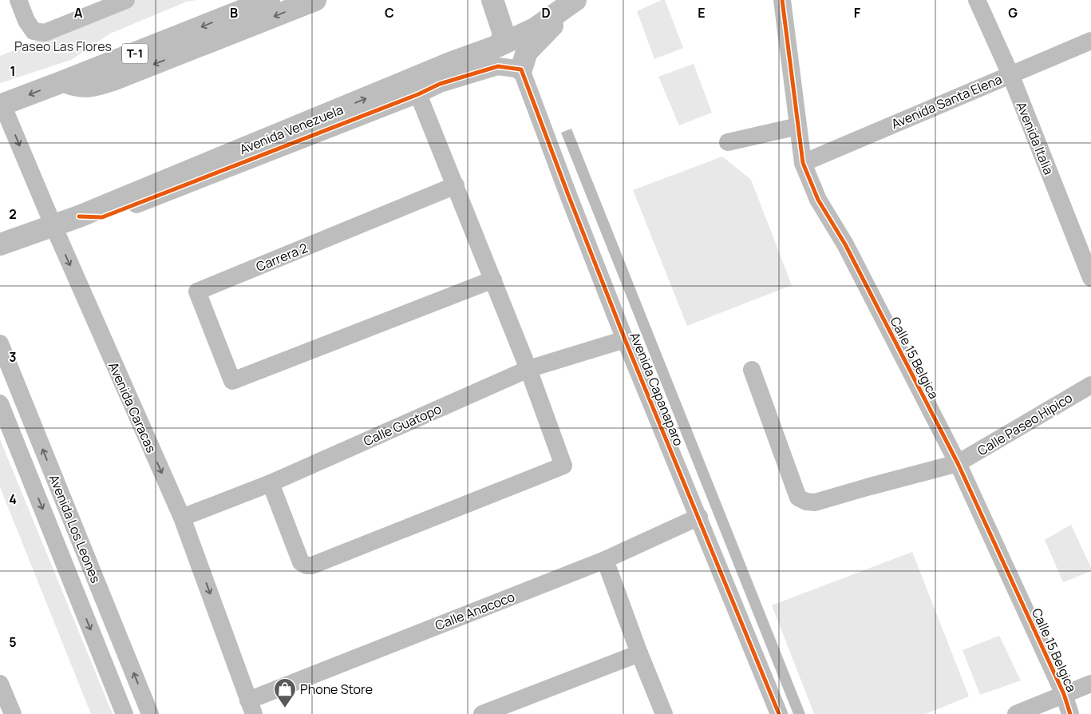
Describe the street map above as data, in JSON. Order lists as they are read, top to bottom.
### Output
{
  "streets": {
    "main road": ["T-1", "Avenida Venezuela"],
    "street": [
      "Avenida Santa Elena",
      "Avenida Italia",
      "Carrera 2",
      "Calle 15 Belgica",
      "Avenida Capanaparo",
      "Avenida Caracas",
      "Calle Paseo Hipico",
      "Calle Guatopo",
      "Avenida Los Leones",
      "Calle Anacoco"
    ]
  },
  "crossings": [
    ["T-1", "Avenida Caracas"],
    ["Avenida Santa Elena", "Avenida Italia"],
    ["Avenida Santa Elena", "Calle 15 Belgica"],
    ["Avenida Venezuela", "Avenida Caracas"],
    ["Calle 15 Belgica", "Calle Paseo Hipico"],
    ["Avenida Capanaparo", "Calle Guatopo"],
    ["Avenida Capanaparo", "Calle Anacoco"],
    ["Avenida Caracas", "Calle Guatopo"],
    ["Avenida Caracas", "Calle Anacoco"]
  ],
  "one_way": ["Avenida Caracas"],
  "parks": ["Paseo Las Flores"],
  "places": {
    "shop": ["Phone Store"]
  },
  "grid": {
    "columns": [
      "A",
      "B",
      "C",
      "D",
      "E",
      "F",
      "G"
    ],
    "rows": [
      "1",
      "2",
      "3",
      "4",
      "5"
    ]
  }
}
